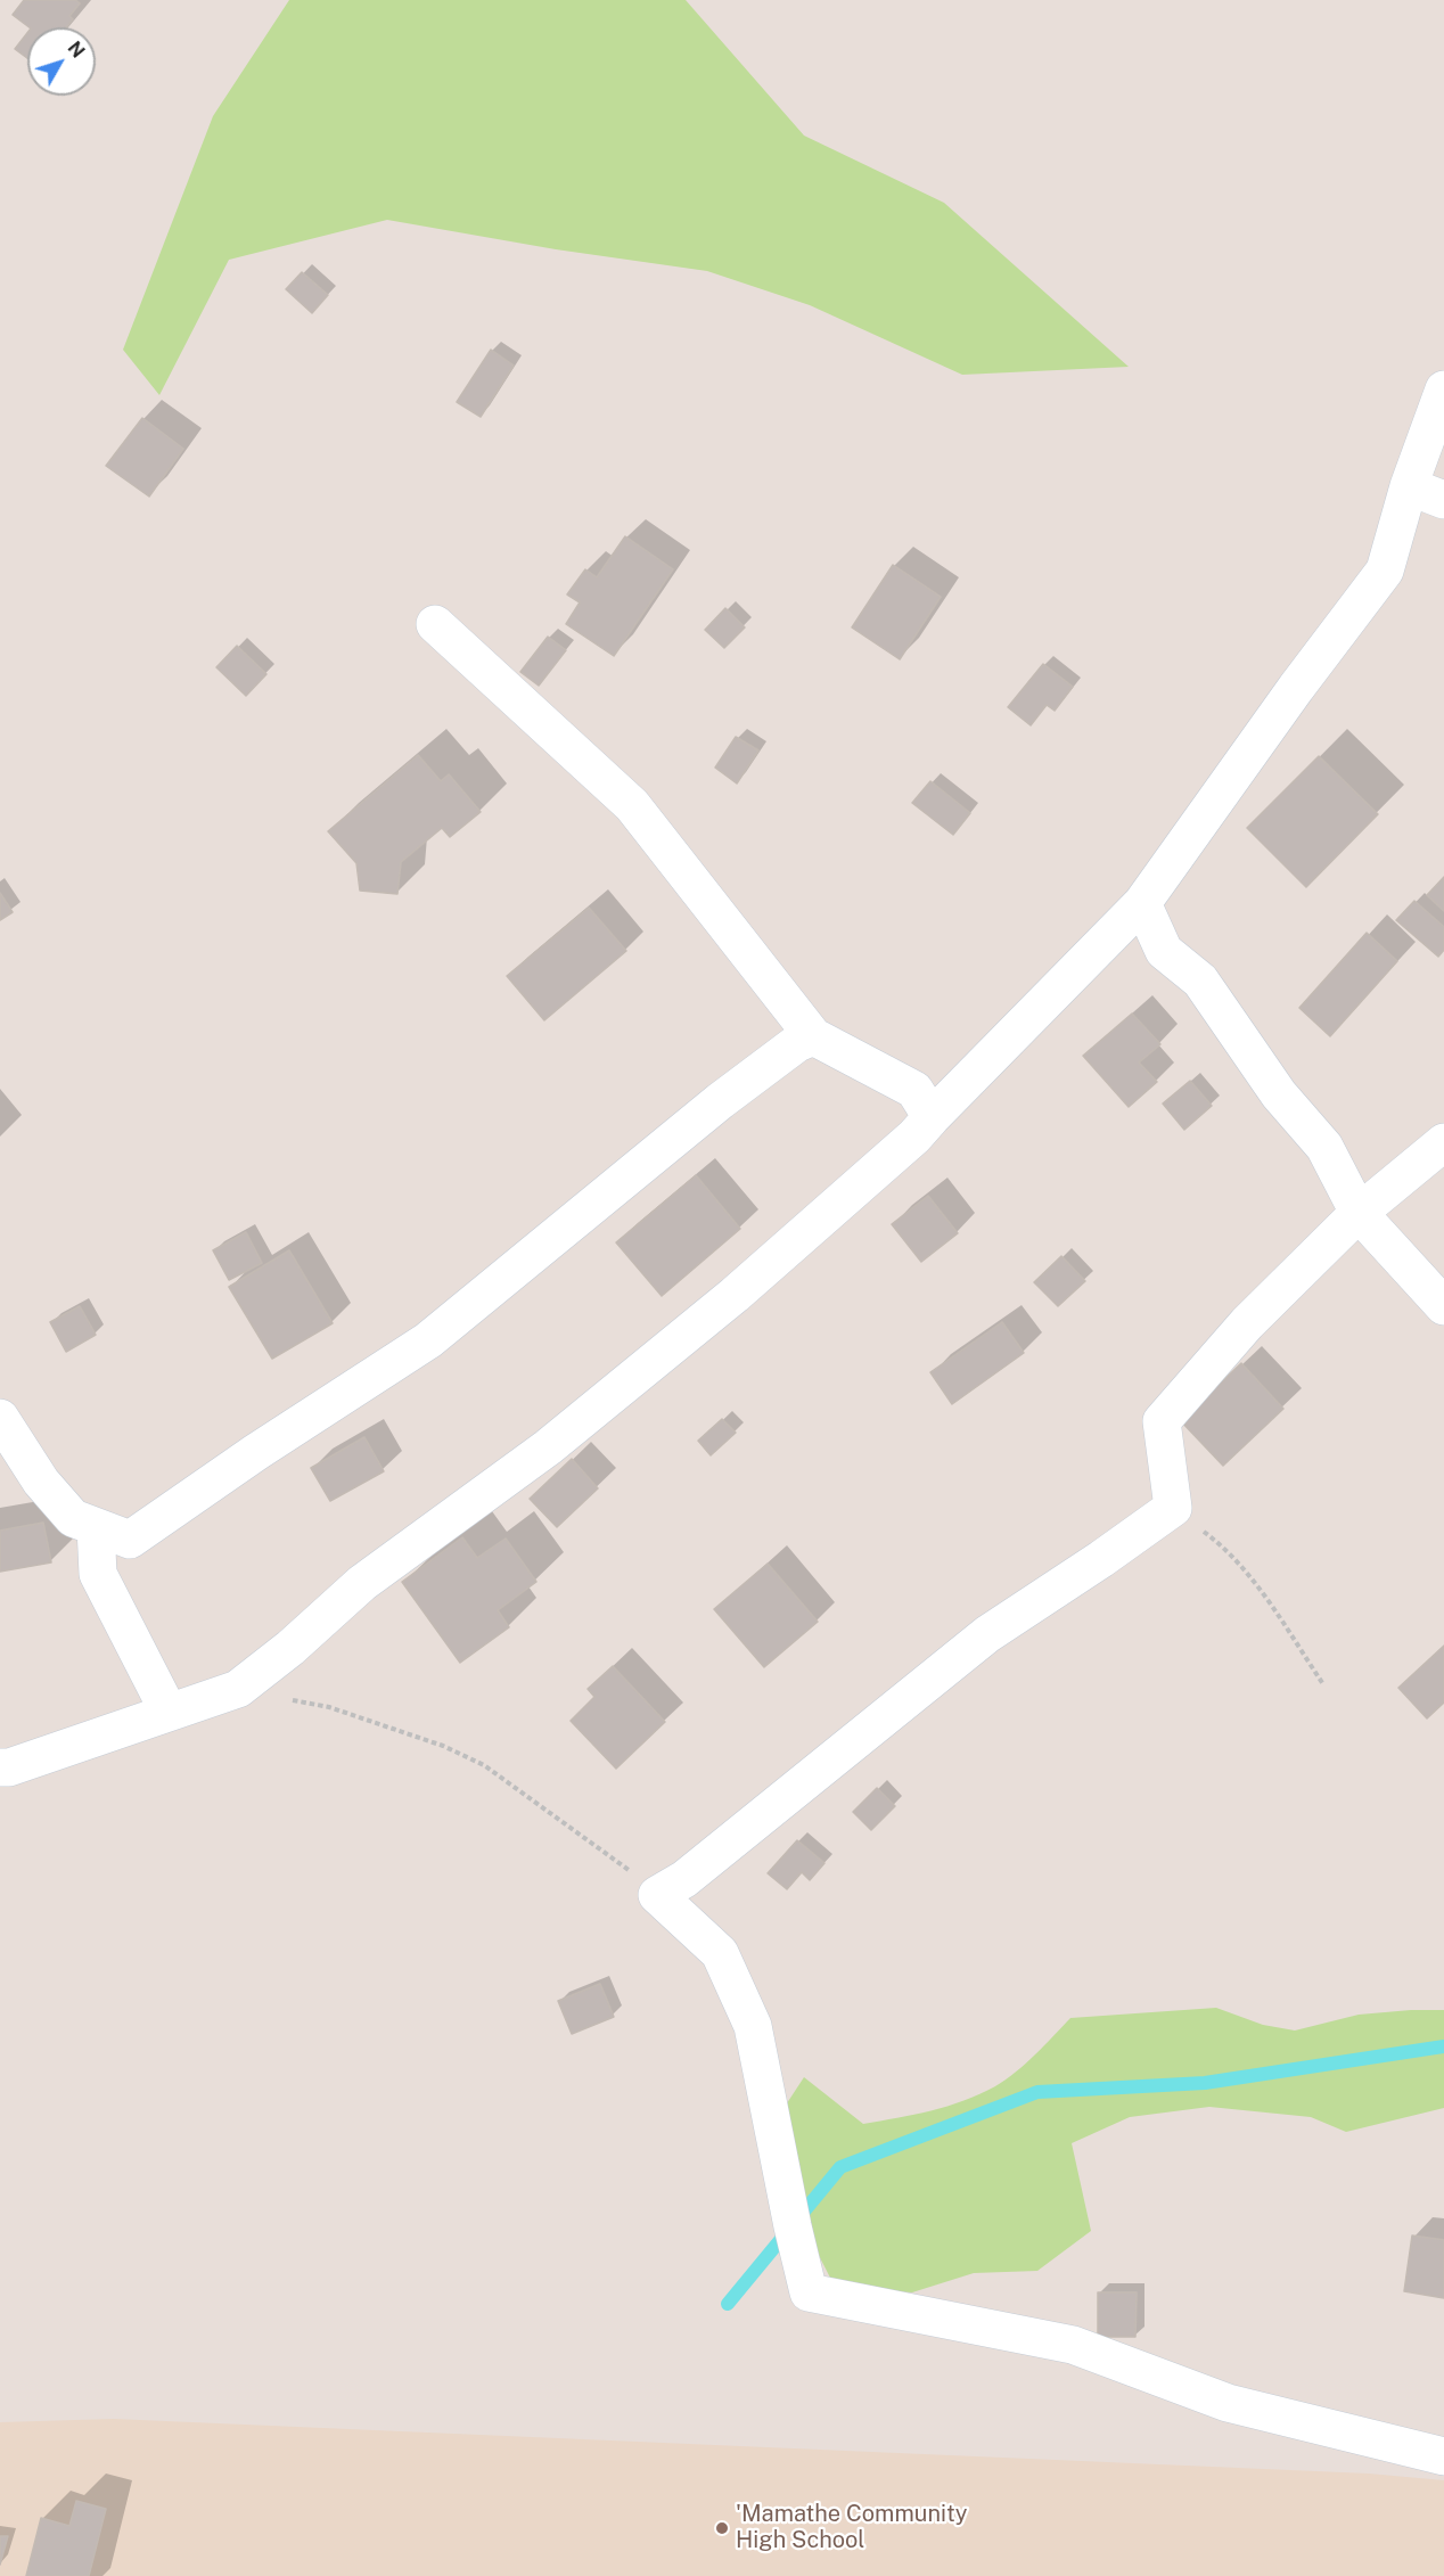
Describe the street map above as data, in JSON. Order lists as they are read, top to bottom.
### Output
{
  "places": ["'Mamathe Community High School"],
  "north": "top right"
}
